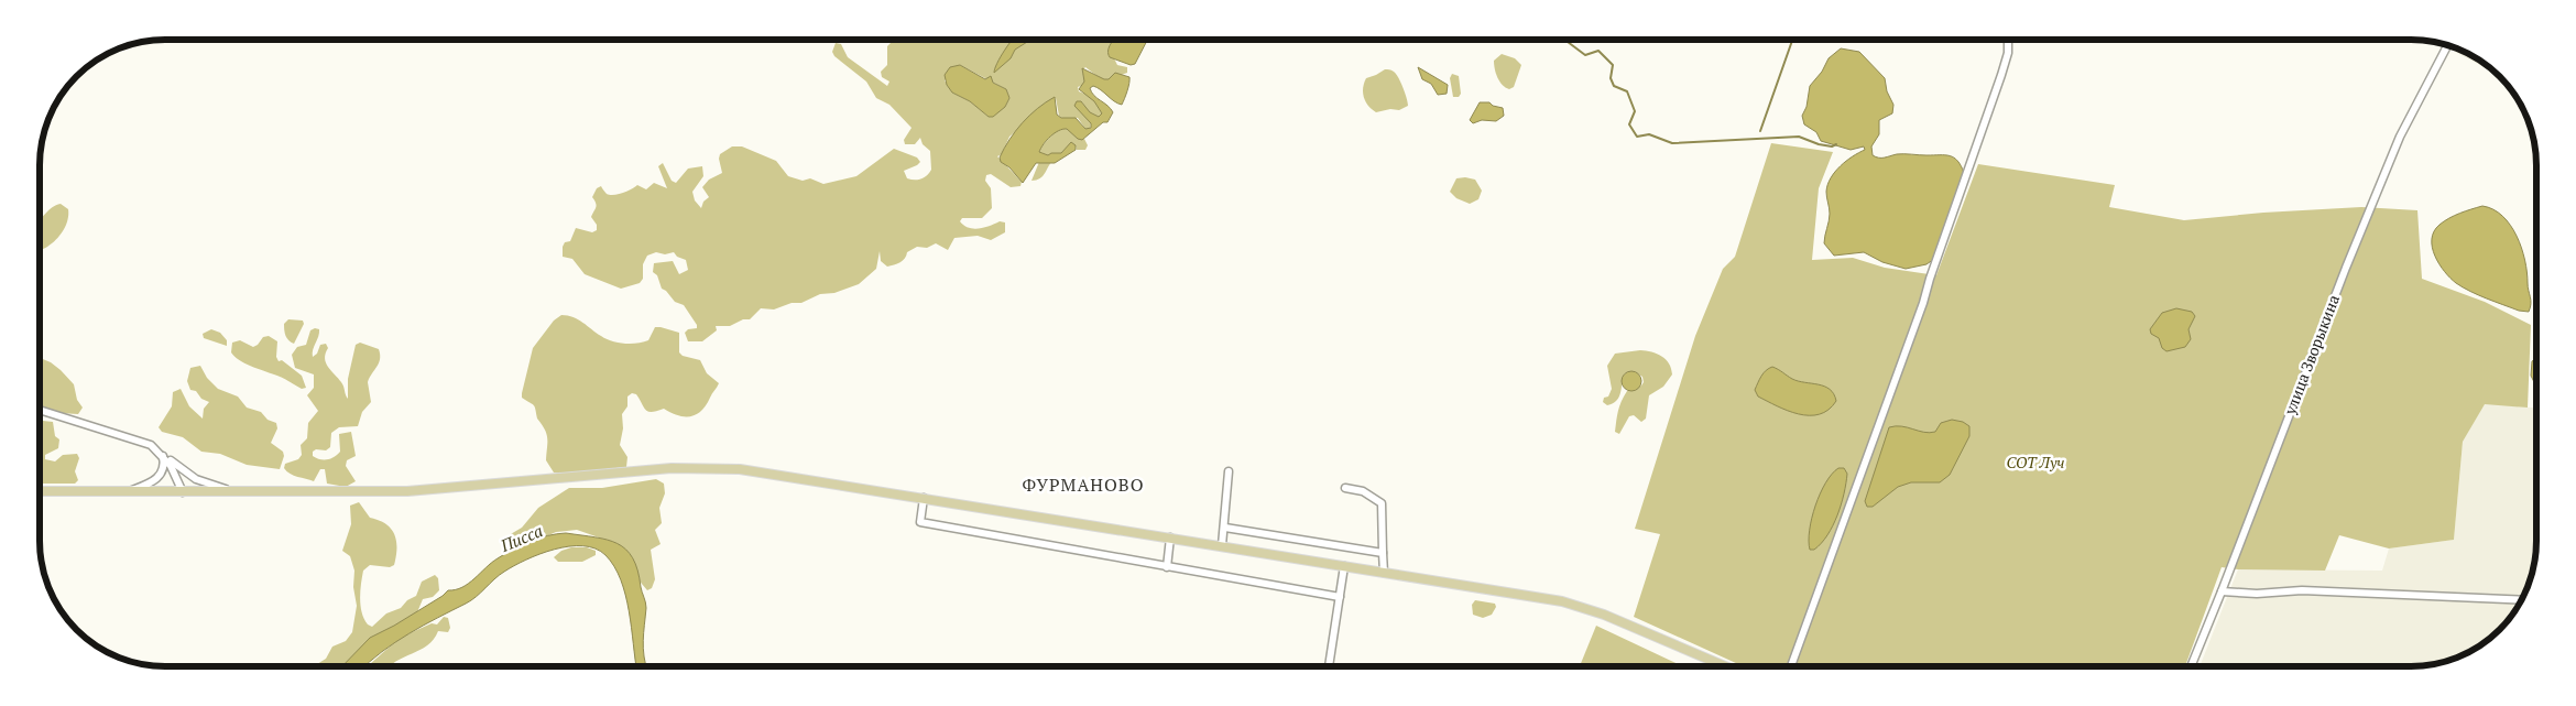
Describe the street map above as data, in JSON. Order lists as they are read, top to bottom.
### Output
{
  "streets": {
    "street": ["улица Зворыкина"]
  },
  "districts": ["ФУРМАНОВО"],
  "water": ["Писса"],
  "parks": ["СОТ Луч"]
}
